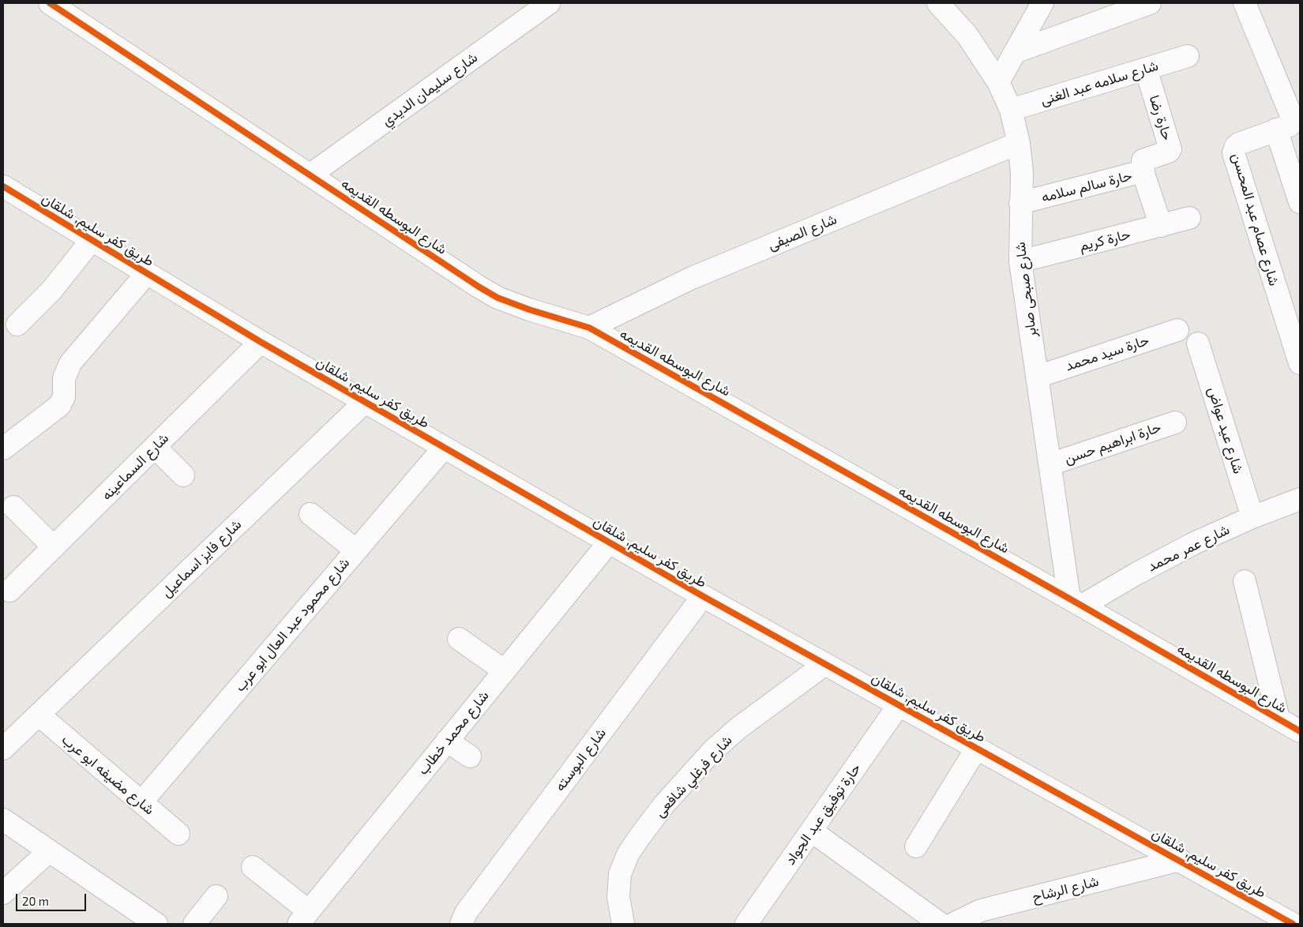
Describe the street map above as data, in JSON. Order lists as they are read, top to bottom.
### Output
{
  "streets": {
    "street": [
      "شارع سلامه عبد الغنى",
      "شارع سليمان الديدي",
      "حارة رضا",
      "حارة سالم سلامه",
      "شارع البوسطه القديمه",
      "شارع عصام عبد المحسن",
      "طريق كفر سليم, شلقان",
      "شارع الصيفى",
      "حارة كريم",
      "شارع صبحى صابر",
      "حارة سيد محمد",
      "شارع عيد عواض",
      "حارة ابراهيم حسن",
      "شارع السماعينه",
      "شارع عمر محمد",
      "شارع فايز اسماعيل",
      "شارع محمود عبد العال ابو عرب",
      "شارع محمد خطاب",
      "شارع البوسته",
      "شارع مضيفه ابو عرب",
      "شارع فرغلي شافعى",
      "حارة توفيق عبد الجواد",
      "شارع الرشاح"
    ]
  },
  "crossings": [
    ["شارع سلامه عبد الغنى", "حارة رضا"],
    ["شارع سلامه عبد الغنى", "شارع صبحى صابر"],
    ["شارع سليمان الديدي", "شارع البوسطه القديمه"],
    ["حارة رضا", "حارة سالم سلامه"],
    ["حارة سالم سلامه", "حارة كريم"],
    ["حارة سالم سلامه", "شارع صبحى صابر"],
    ["شارع البوسطه القديمه", "شارع الصيفى"],
    ["شارع البوسطه القديمه", "شارع صبحى صابر"],
    ["شارع البوسطه القديمه", "شارع عمر محمد"],
    ["طريق كفر سليم, شلقان", "شارع السماعينه"],
    ["طريق كفر سليم, شلقان", "شارع فايز اسماعيل"],
    ["طريق كفر سليم, شلقان", "شارع محمود عبد العال ابو عرب"],
    ["طريق كفر سليم, شلقان", "شارع محمد خطاب"],
    ["طريق كفر سليم, شلقان", "شارع البوسته"],
    ["طريق كفر سليم, شلقان", "شارع فرغلي شافعى"],
    ["طريق كفر سليم, شلقان", "حارة توفيق عبد الجواد"],
    ["طريق كفر سليم, شلقان", "شارع الرشاح"],
    ["شارع الصيفى", "شارع صبحى صابر"],
    ["حارة كريم", "شارع صبحى صابر"],
    ["شارع صبحى صابر", "حارة سيد محمد"],
    ["شارع صبحى صابر", "حارة ابراهيم حسن"],
    ["شارع صبحى صابر", "شارع عمر محمد"],
    ["شارع عيد عواض", "شارع عمر محمد"],
    ["شارع فايز اسماعيل", "شارع مضيفه ابو عرب"],
    ["شارع محمود عبد العال ابو عرب", "شارع مضيفه ابو عرب"]
  ],
  "scale_bar": "20 m"
}
